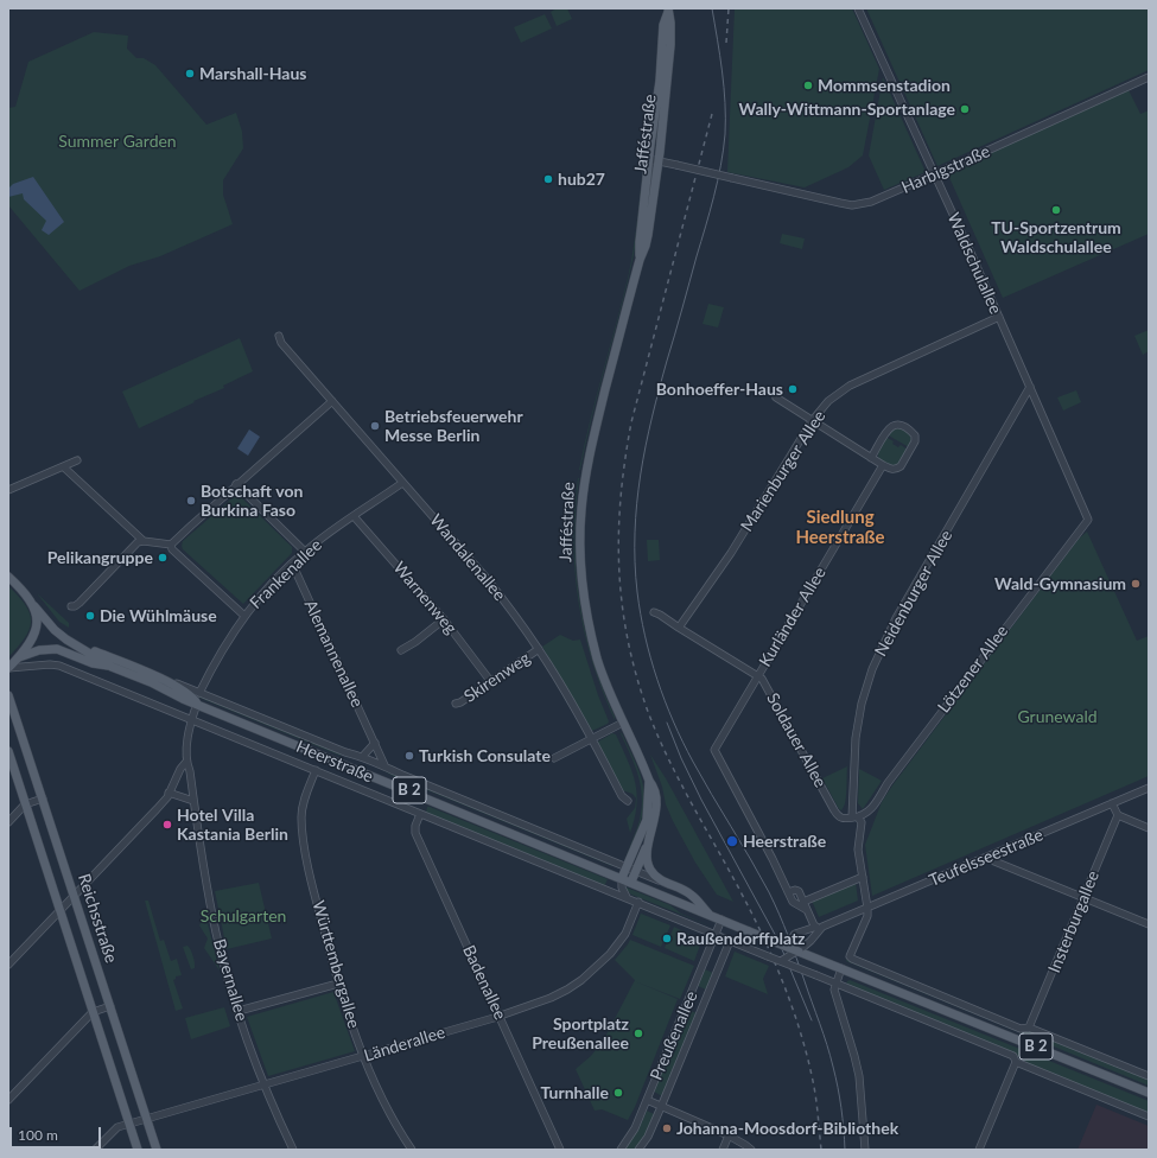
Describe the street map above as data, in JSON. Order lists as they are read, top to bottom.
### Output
{
  "streets": {
    "main road": [
      "Jafféstraße",
      "Heerstraße",
      "B 2",
      "Reichsstraße"
    ],
    "street": [
      "Harbigstraße",
      "Waldschulallee",
      "Marienburger Allee",
      "Wandalenallee",
      "Frankenallee",
      "Neidenburger Allee",
      "Warnenweg",
      "Kurländer Allee",
      "Alemannenallee",
      "Lötzener Allee",
      "Skirenweg",
      "Soldauer Allee",
      "Teufelsseestraße",
      "Insterburgallee",
      "Württembergallee",
      "Bayernallee",
      "Badenallee",
      "Preußenallee",
      "Länderallee"
    ]
  },
  "crossings": [
    ["Jafféstraße", "Harbigstraße"],
    ["Jafféstraße", "Heerstraße"],
    ["Harbigstraße", "Waldschulallee"],
    ["Waldschulallee", "Marienburger Allee"],
    ["Waldschulallee", "Neidenburger Allee"],
    ["Waldschulallee", "Lötzener Allee"],
    ["Marienburger Allee", "Soldauer Allee"],
    ["Wandalenallee", "Frankenallee"],
    ["Wandalenallee", "Skirenweg"],
    ["Frankenallee", "Warnenweg"],
    ["Frankenallee", "Alemannenallee"],
    ["Frankenallee", "Heerstraße"],
    ["Neidenburger Allee", "Lötzener Allee"],
    ["Neidenburger Allee", "Soldauer Allee"],
    ["Warnenweg", "Skirenweg"],
    ["Kurländer Allee", "Soldauer Allee"],
    ["Alemannenallee", "Heerstraße"],
    ["Lötzener Allee", "Soldauer Allee"],
    ["Heerstraße", "B 2"],
    ["Heerstraße", "Teufelsseestraße"],
    ["Heerstraße", "Württembergallee"],
    ["Heerstraße", "Bayernallee"],
    ["Heerstraße", "Badenallee"],
    ["Heerstraße", "Preußenallee"],
    ["Heerstraße", "Länderallee"],
    ["Reichsstraße", "Länderallee"],
    ["Württembergallee", "Länderallee"],
    ["Bayernallee", "Länderallee"],
    ["Badenallee", "Länderallee"]
  ],
  "districts": ["Siedlung Heerstraße"],
  "parks": ["Summer Garden", "Grunewald", "Schulgarten"],
  "places": [
    "Marshall-Haus",
    "Mommsenstadion",
    "Wally-Wittmann-Sportanlage",
    "hub27",
    "TU-Sportzentrum Waldschulallee",
    "Bonhoeffer-Haus",
    "Betriebsfeuerwehr Messe Berlin",
    "Botschaft von Burkina Faso",
    "Pelikangruppe",
    "Wald-Gymnasium",
    "Die Wühlmäuse",
    "Turkish Consulate",
    "Hotel Villa Kastania Berlin",
    "Heerstraße",
    "Raußendorffplatz",
    "Sportplatz Preußenallee",
    "Turnhalle",
    "Johanna-Moosdorf-Bibliothek"
  ],
  "scale_bar": "100 m"
}
